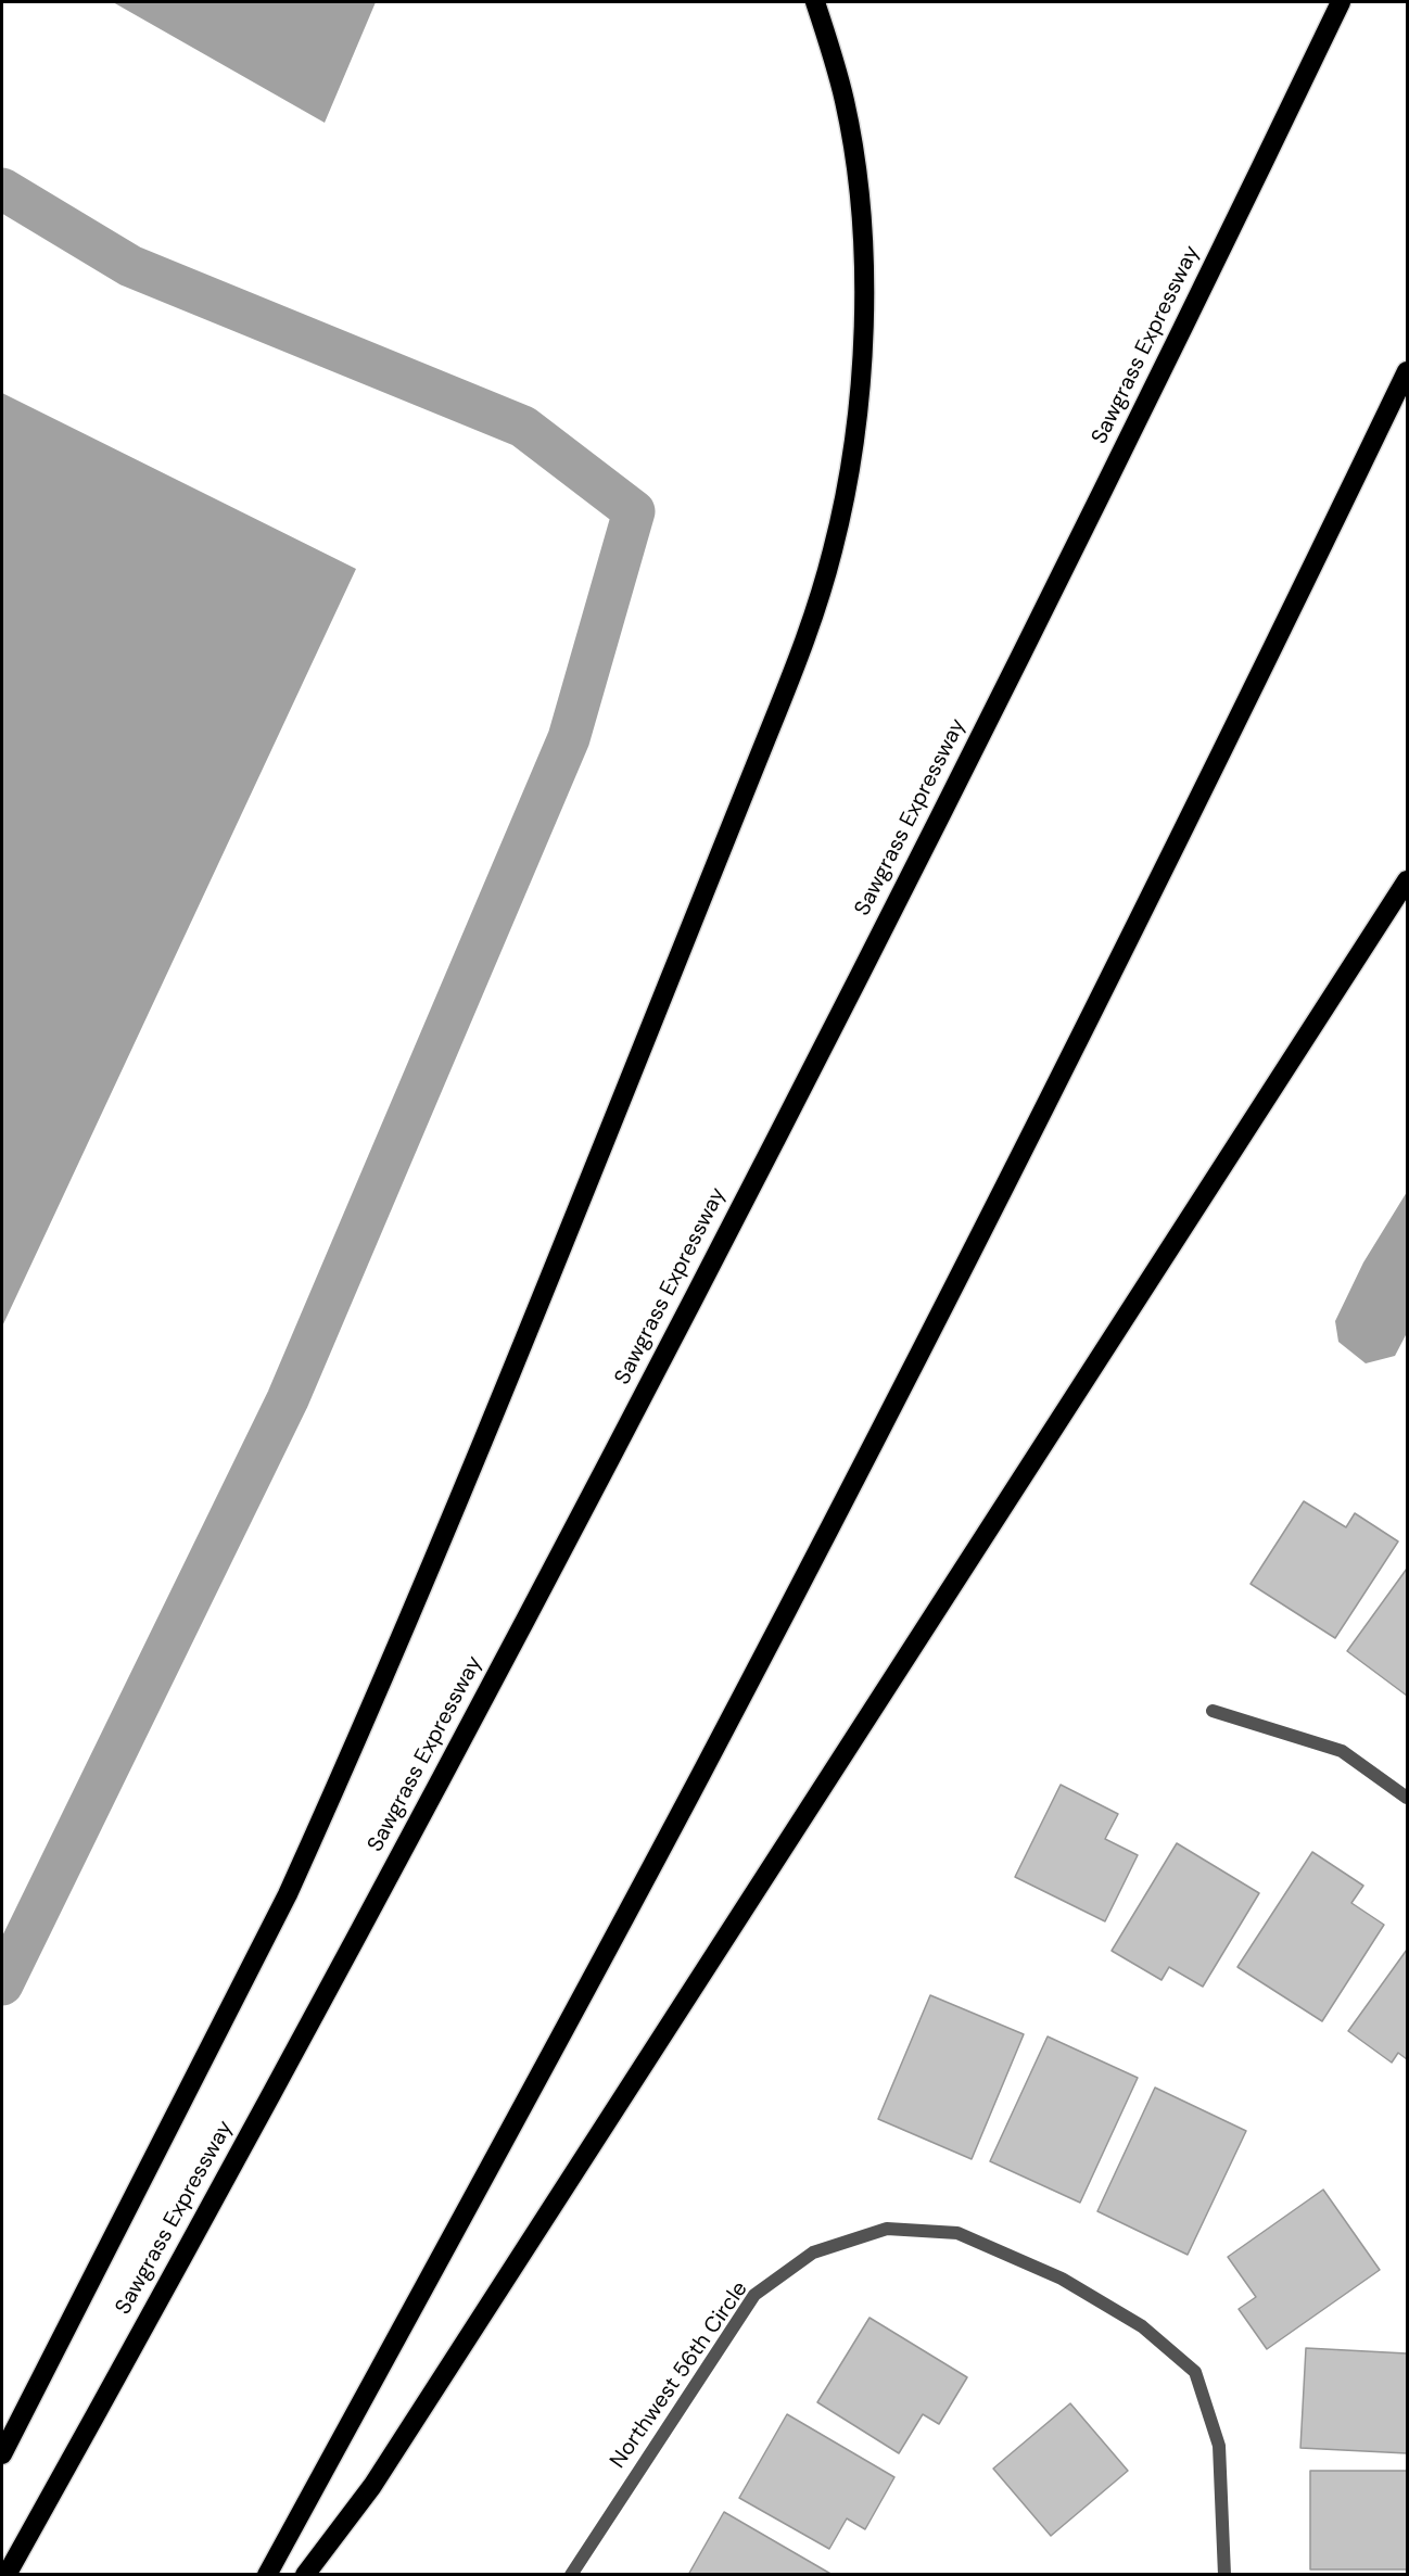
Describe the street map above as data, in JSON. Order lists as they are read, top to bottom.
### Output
{
  "streets": {
    "highway": ["Sawgrass Expressway"],
    "street": ["Northwest 56th Circle"]
  }
}
